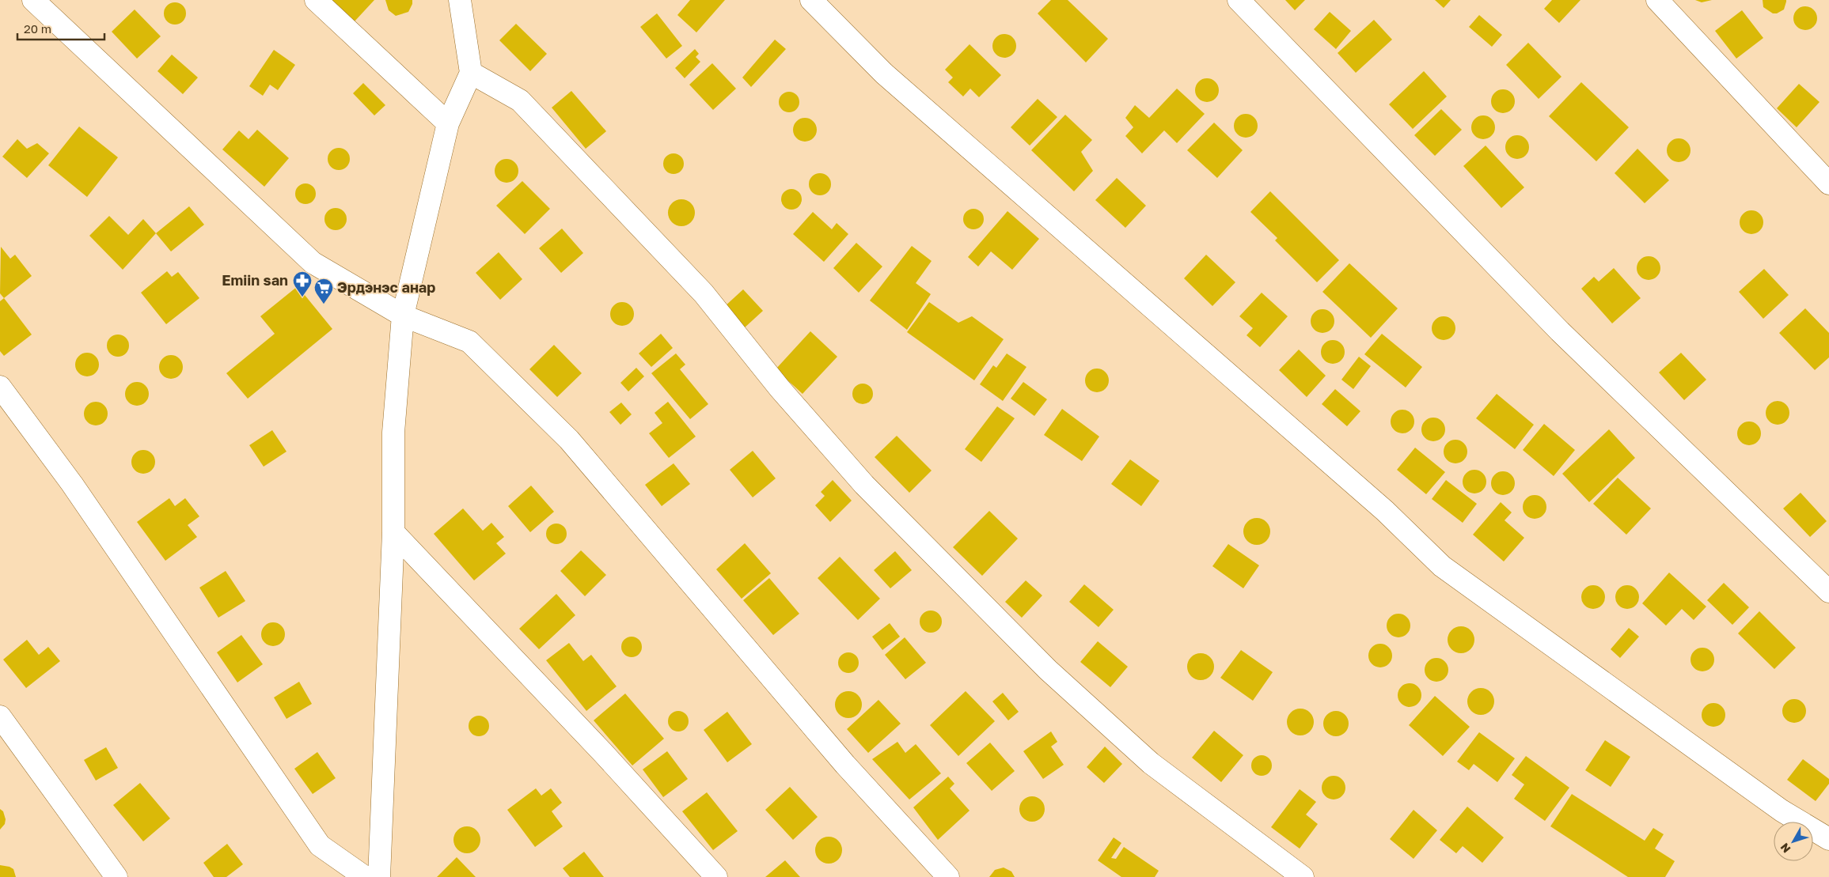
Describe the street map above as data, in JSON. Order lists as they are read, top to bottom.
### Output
{
  "places": {
    "pharmacy": ["Emiin san"],
    "supermarket": ["Эрдэнэс анар"]
  },
  "scale_bar": "20 m",
  "north": "bottom left"
}
